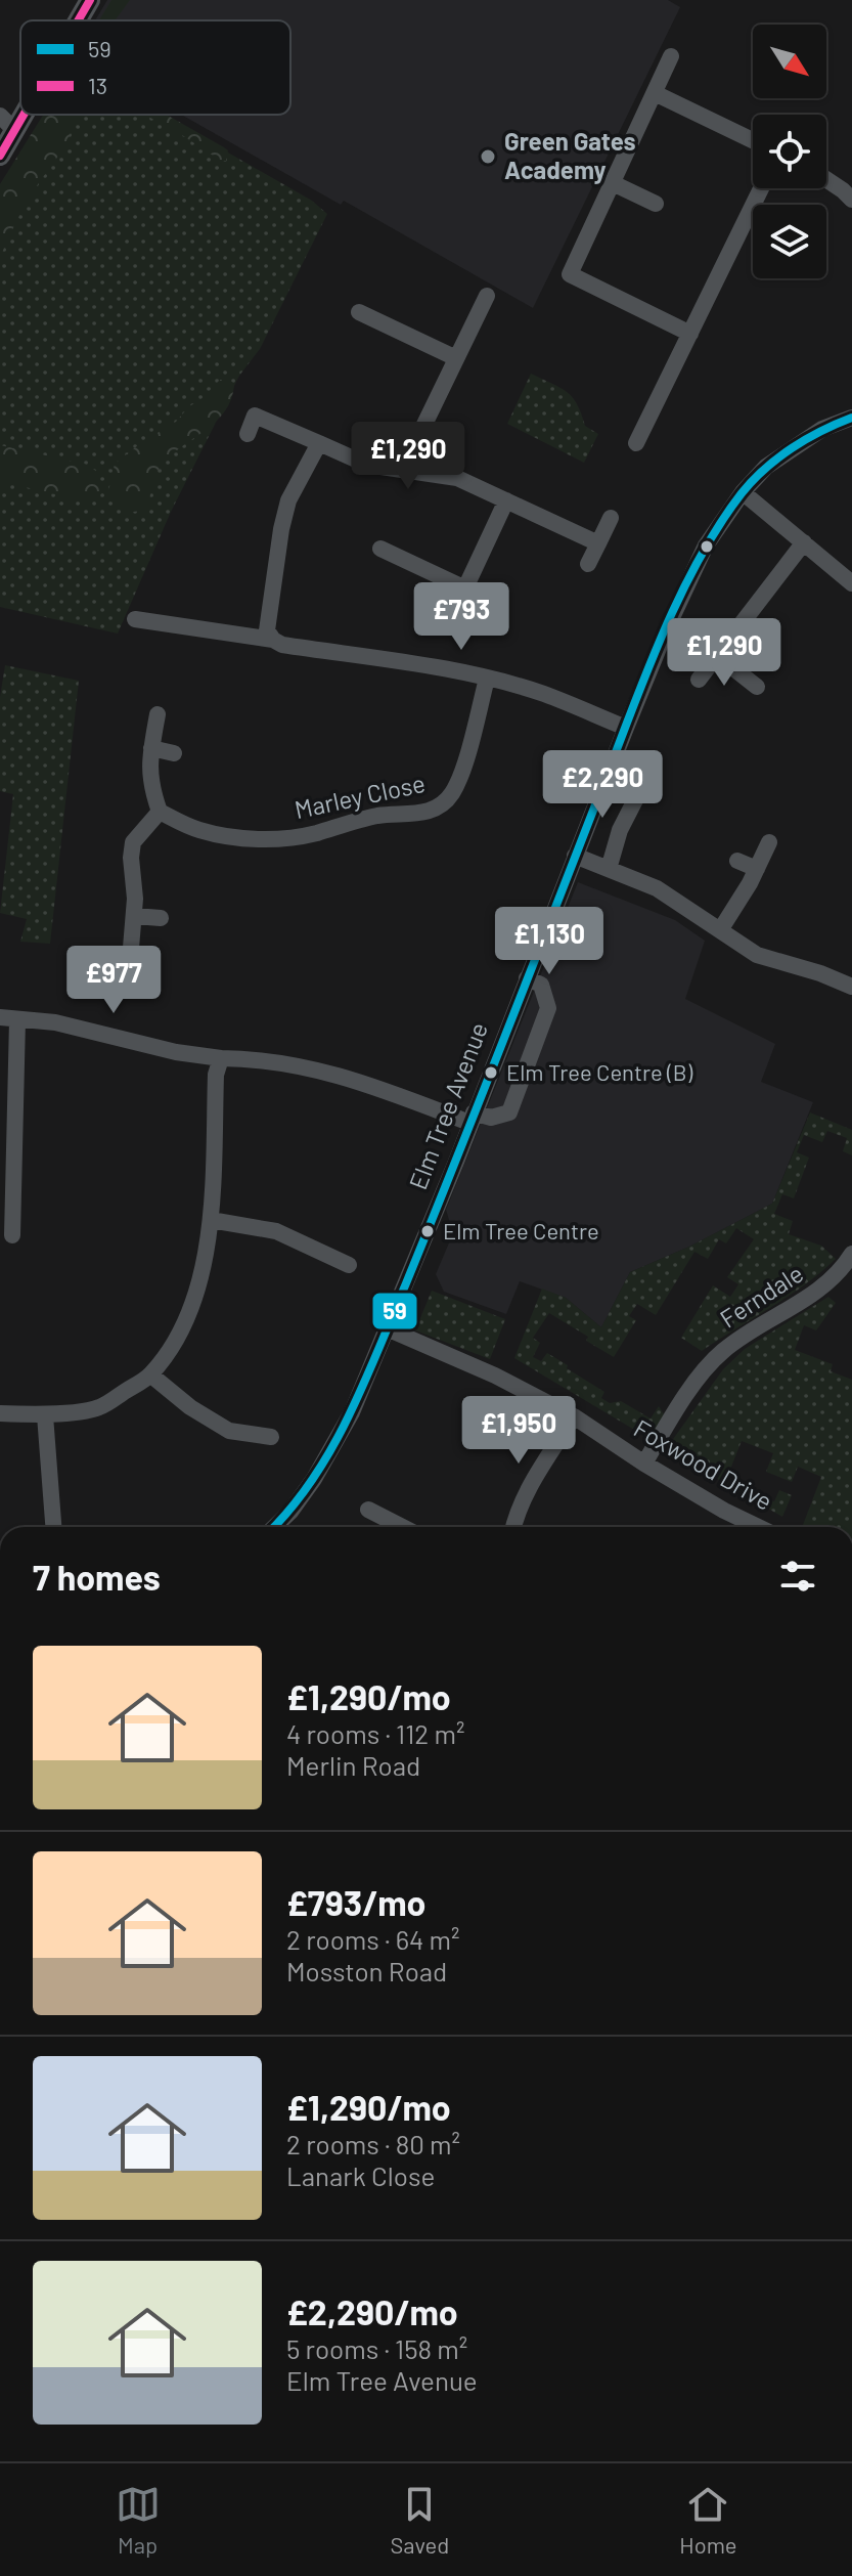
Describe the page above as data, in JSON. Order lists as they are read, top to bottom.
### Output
{
  "streets": {
    "street": [
      "Marley Close",
      "Elm Tree Avenue",
      "Ferndale",
      "Foxwood Drive"
    ]
  },
  "crossings": [
    ["Elm Tree Avenue", "Foxwood Drive"],
    ["Ferndale", "Foxwood Drive"]
  ],
  "places": ["Green Gates Academy", "Elm Tree Centre (B)", "Elm Tree Centre"],
  "lines": ["transit line 13", "transit line 59"],
  "legend": ["59", "13"],
  "north": "bottom right",
  "page": {
    "price": [
      "£1,290",
      "£793",
      "£1,290",
      "£2,290",
      "£1,130",
      "£977",
      "£1,950"
    ],
    "heading": "7 homes",
    "list": [
      {
        "name": "£1,290/mo",
        "note": "4 rooms · 112 m² · Merlin Road"
      },
      {
        "name": "£793/mo",
        "note": "2 rooms · 64 m² · Mosston Road"
      },
      {
        "name": "£1,290/mo",
        "note": "2 rooms · 80 m² · Lanark Close"
      },
      {
        "name": "£2,290/mo",
        "note": "5 rooms · 158 m² · Elm Tree Avenue"
      }
    ],
    "tabs": ["Map", "Saved", "Home"]
  }
}
